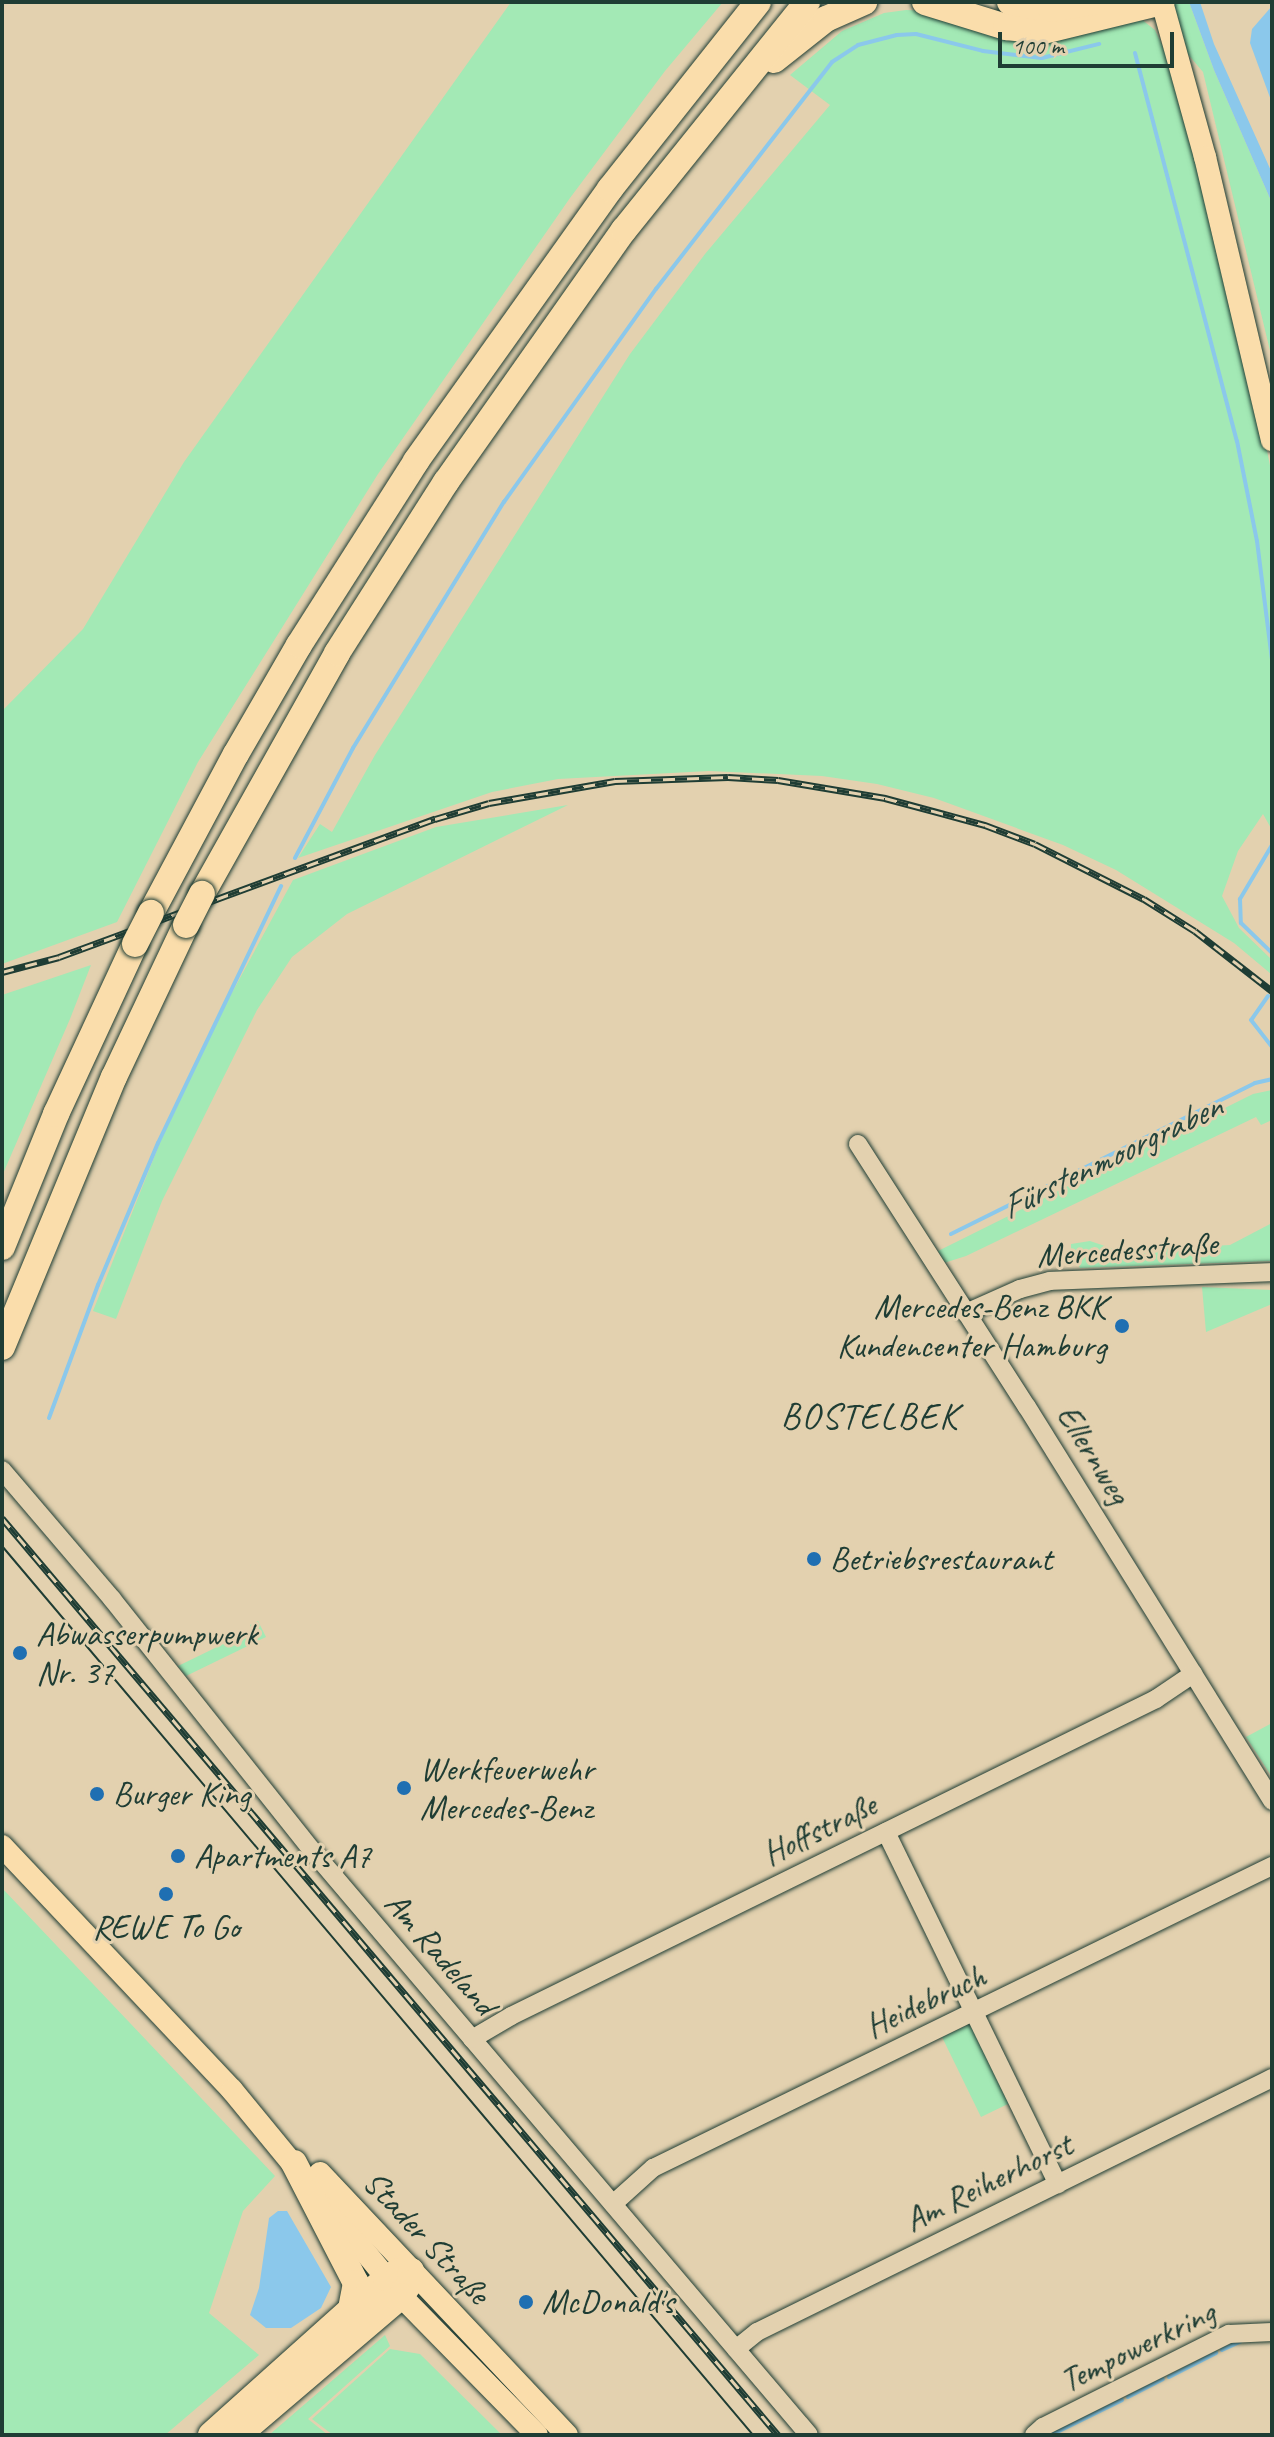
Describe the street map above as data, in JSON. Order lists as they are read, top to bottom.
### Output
{
  "streets": {
    "main road": ["Stader Straße"],
    "street": [
      "Mercedesstraße",
      "Ellernweg",
      "Hoffstraße",
      "Am Radeland",
      "Heidebruch",
      "Am Reiherhorst",
      "Tempowerkring"
    ]
  },
  "crossings": [
    ["Mercedesstraße", "Ellernweg"],
    ["Ellernweg", "Hoffstraße"],
    ["Hoffstraße", "Am Radeland"],
    ["Am Radeland", "Heidebruch"],
    ["Am Radeland", "Am Reiherhorst"]
  ],
  "districts": ["BOSTELBEK"],
  "water": ["Fürstenmoorgraben"],
  "places": [
    "Mercedes-Benz BKK Kundencenter Hamburg",
    "Betriebsrestaurant",
    "Abwasserpumpwerk Nr. 37",
    "Werkfeuerwehr Mercedes-Benz",
    "Burger King",
    "Apartments A7",
    "REWE To Go",
    "McDonald's"
  ],
  "scale_bar": "100 m"
}
